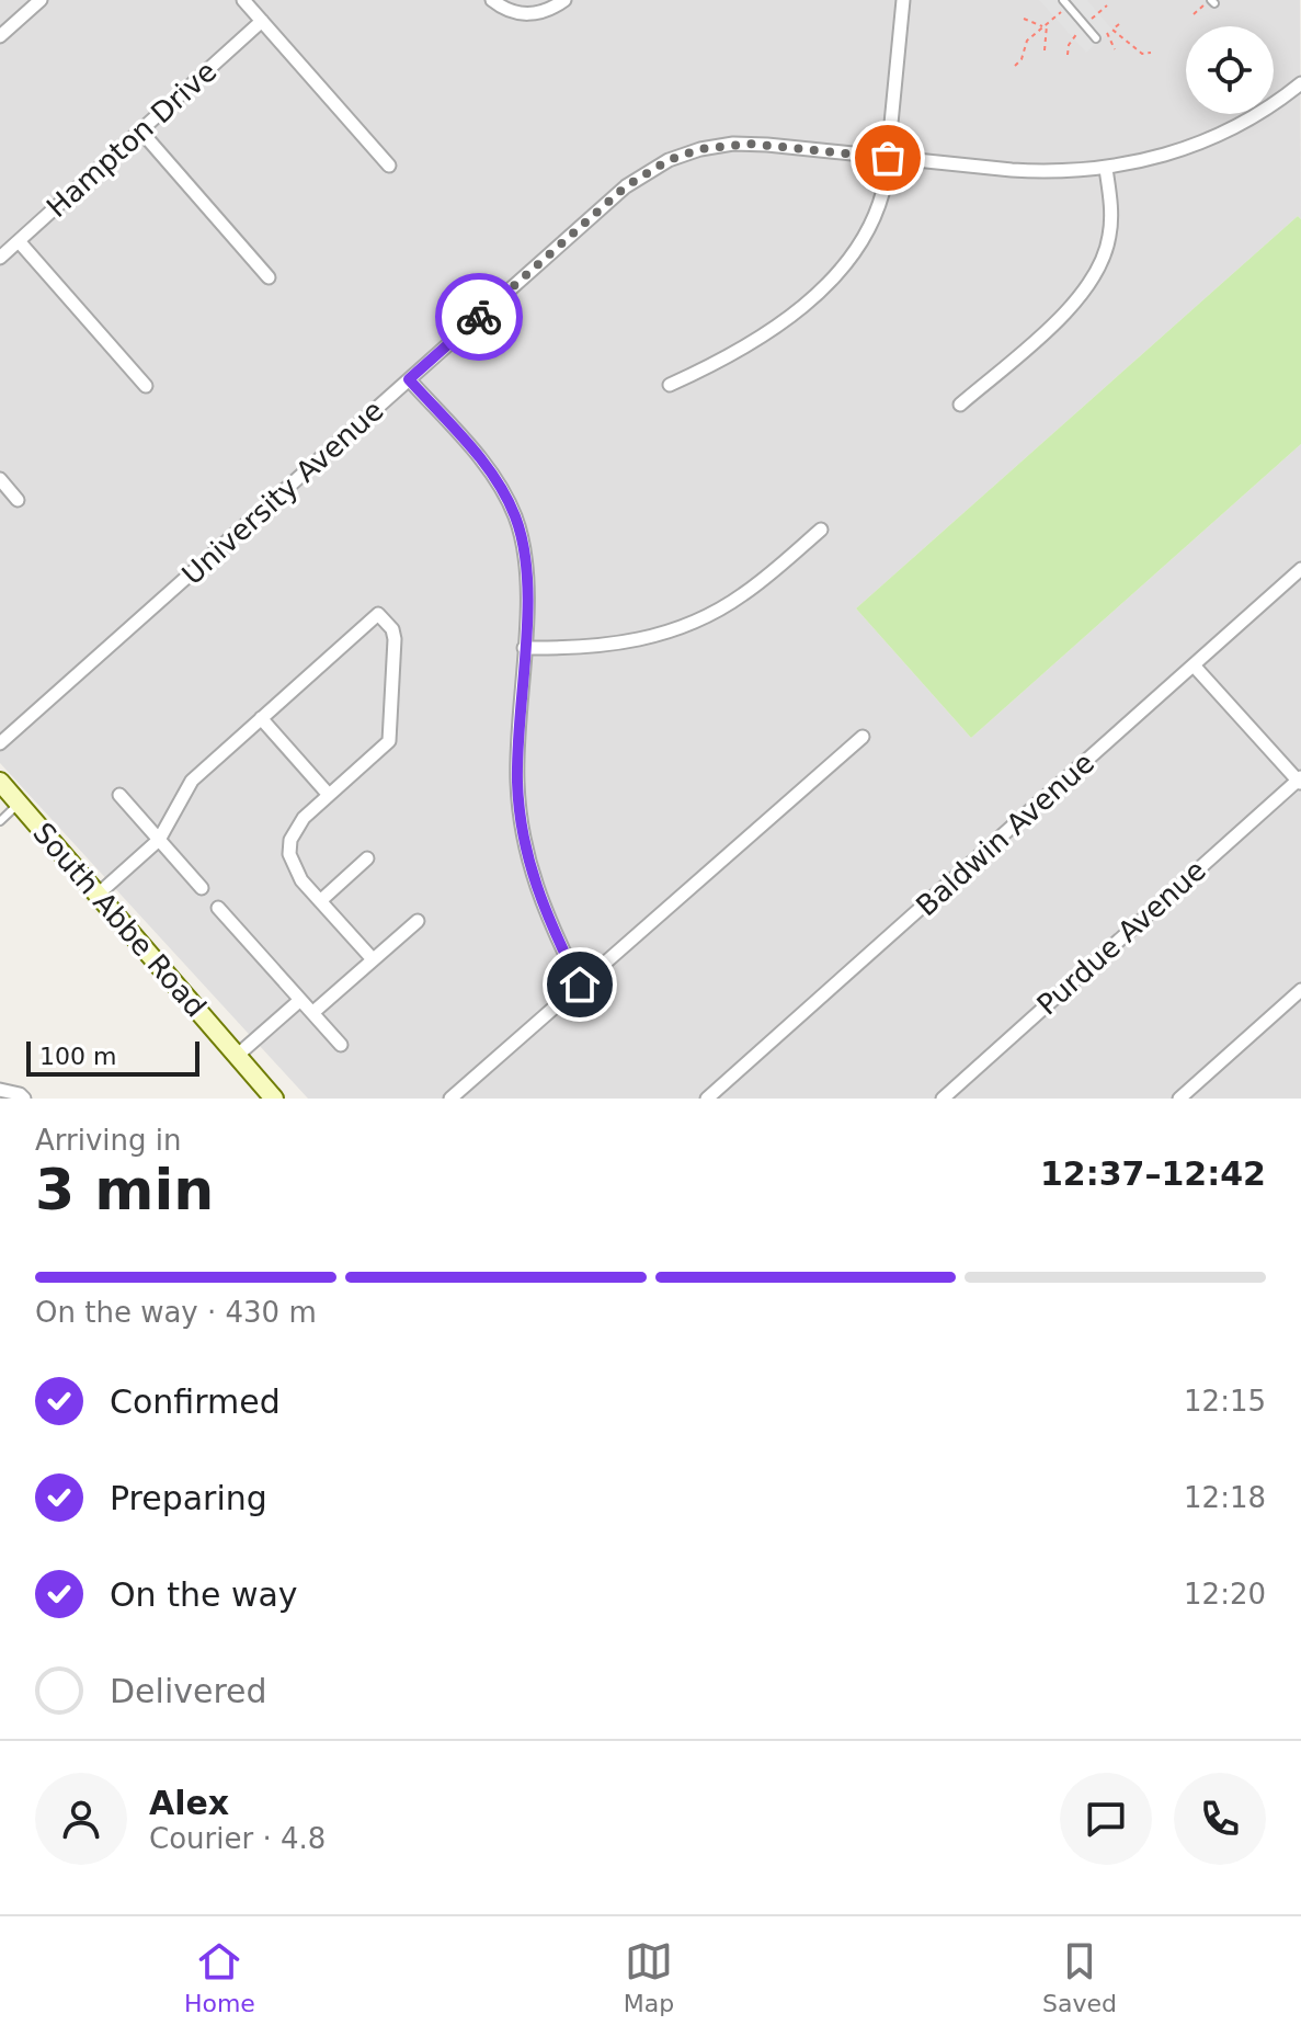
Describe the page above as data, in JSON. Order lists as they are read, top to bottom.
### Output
{
  "streets": {
    "street": [
      "Hampton Drive",
      "University Avenue",
      "Baldwin Avenue",
      "South Abbe Road",
      "Purdue Avenue"
    ]
  },
  "scale_bar": "100 m",
  "page": {
    "scale": "100 m",
    "heading": ["3 min", "Arriving in", "12:37–12:42"],
    "panel": ["Alex", "Courier · 4.8"],
    "bar": "On the way · 430 m",
    "list": [
      ["Confirmed", "12:15"],
      ["Preparing", "12:18"],
      ["On the way", "12:20"],
      "Delivered"
    ],
    "tabs": ["Home", "Map", "Saved"]
  }
}
